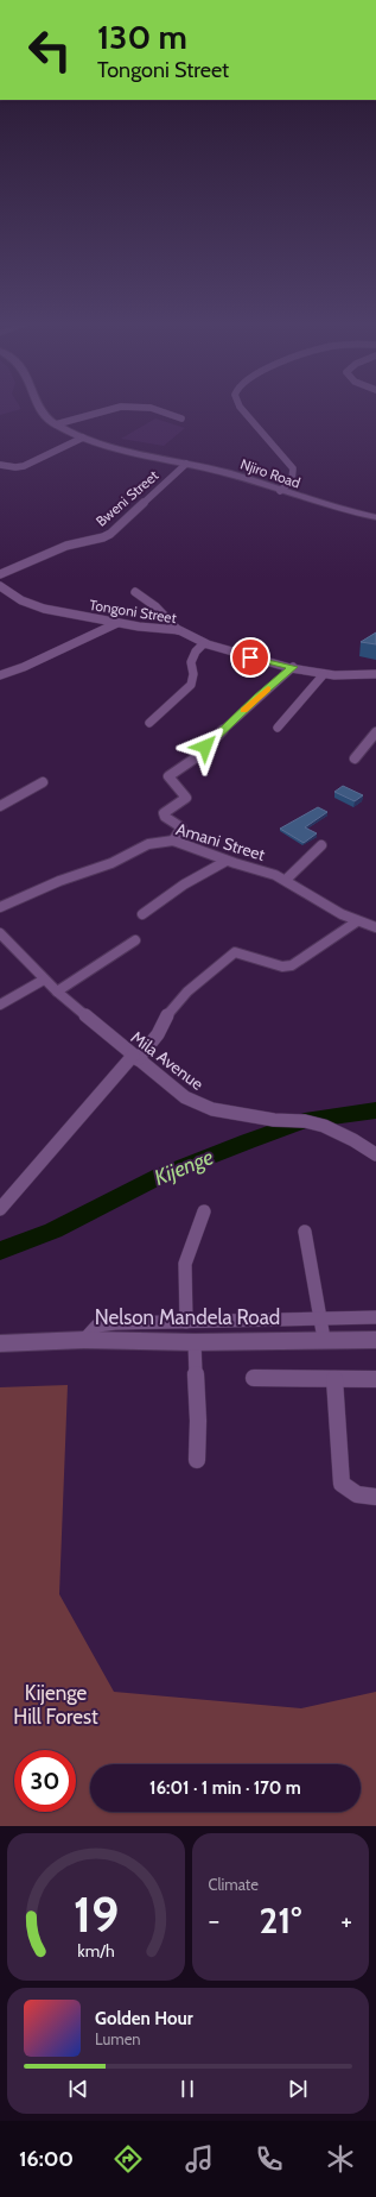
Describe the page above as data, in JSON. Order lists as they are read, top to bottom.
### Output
{
  "streets": {
    "street": [
      "Njiro Road",
      "Bweni Street",
      "Tongoni Street",
      "Amani Street",
      "Mila Avenue",
      "Nelson Mandela Road"
    ]
  },
  "crossings": [
    ["Njiro Road", "Bweni Street"]
  ],
  "water": ["Kijenge"],
  "parks": ["Kijenge Hill Forest"],
  "page": {
    "turn": ["130 m", "Tongoni Street"],
    "limit": "30",
    "trip": "16:01 · 1 min · 170 m",
    "tile": "Climate",
    "heat": ["−", "21°", "+"],
    "song": ["Golden Hour", "Lumen"],
    "tabs": "16:00",
    "gauge": ["19", "km/h"]
  }
}
